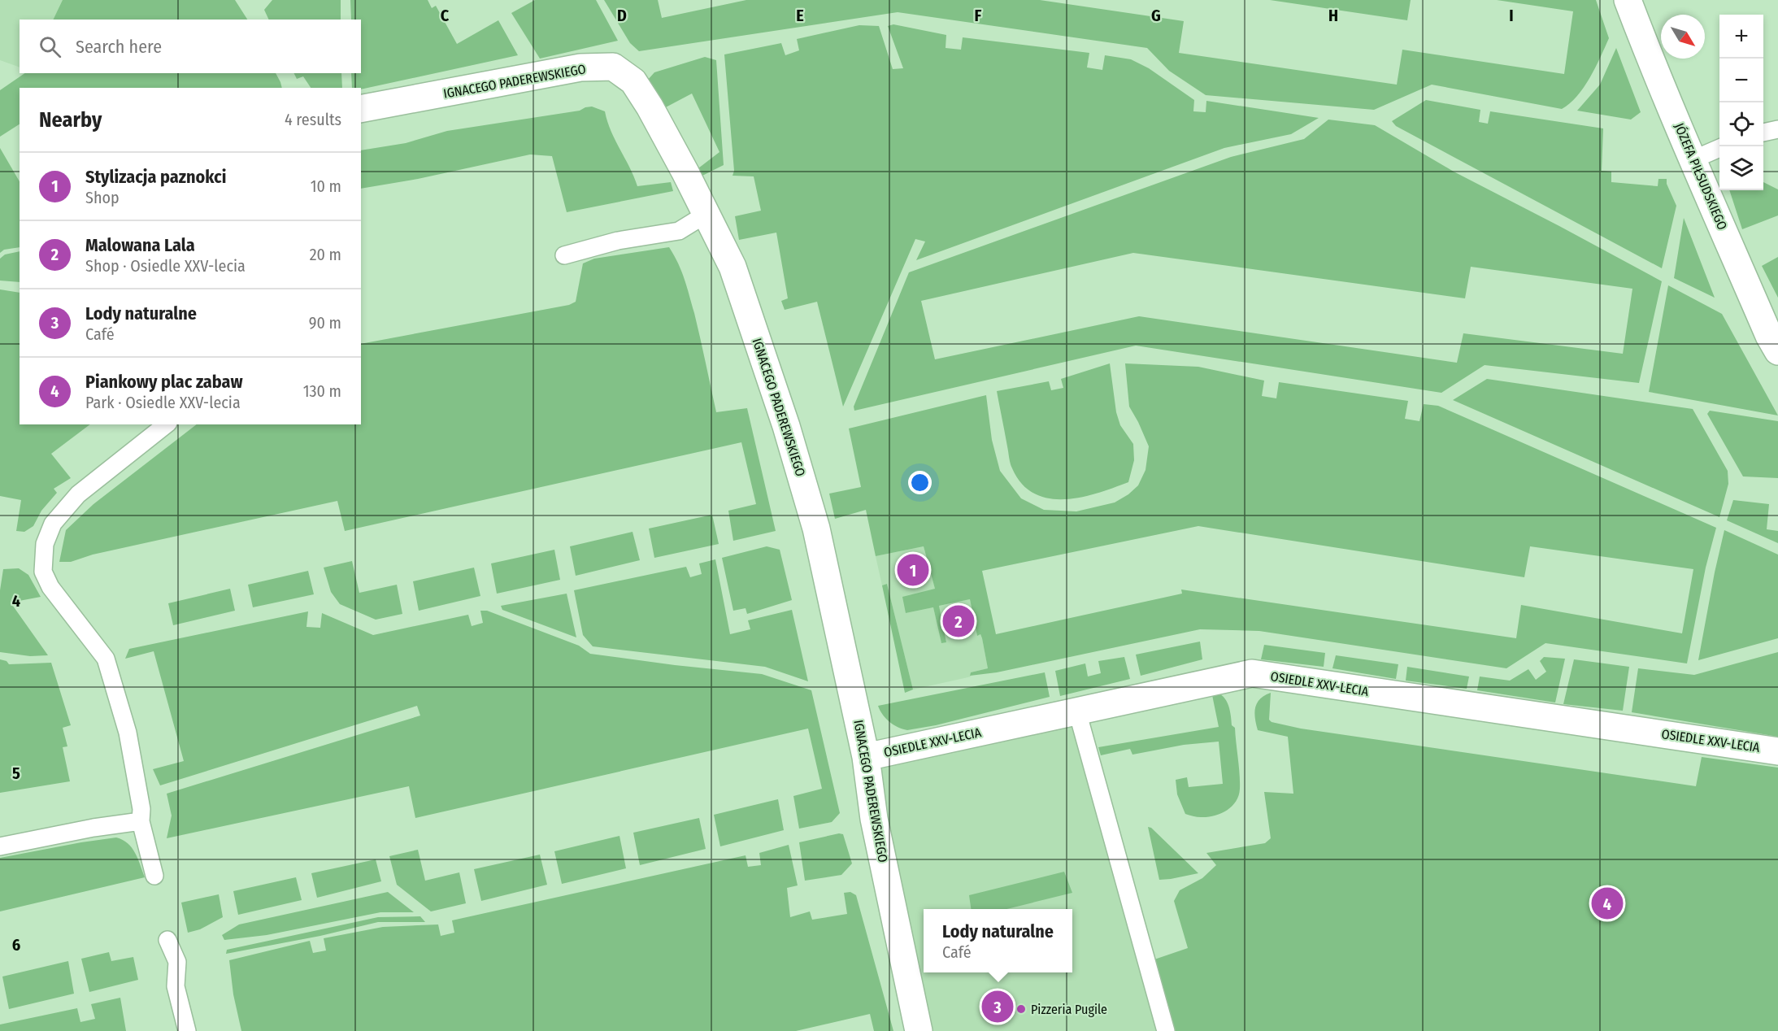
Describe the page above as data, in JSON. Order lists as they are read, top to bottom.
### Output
{
  "streets": {
    "street": ["IGNACEGO PADEREWSKIEGO", "JÓZEFA PIŁSUDSKIEGO", "OSIEDLE XXV-LECIA"]
  },
  "crossings": [
    ["IGNACEGO PADEREWSKIEGO", "OSIEDLE XXV-LECIA"]
  ],
  "places": ["Pizzeria Pugile"],
  "north": "bottom right",
  "page": {
    "map_buttons": ["+", "−"],
    "search": "Search here",
    "heading": ["Nearby", "4 results"],
    "list": [
      {
        "mark": "1",
        "name": "Stylizacja paznokci",
        "note": "Shop",
        "value": "10 m"
      },
      {
        "mark": "2",
        "name": "Malowana Lala",
        "note": "Shop · Osiedle XXV-lecia",
        "value": "20 m"
      },
      {
        "mark": "3",
        "name": "Lody naturalne",
        "note": "Café",
        "value": "90 m"
      },
      {
        "mark": "4",
        "name": "Piankowy plac zabaw",
        "note": "Park · Osiedle XXV-lecia",
        "value": "130 m"
      }
    ],
    "pins": [
      "1",
      "2",
      "4",
      "3"
    ],
    "popup": ["Lody naturalne", "Café"]
  },
  "grid": {
    "columns": [
      "C",
      "D",
      "E",
      "F",
      "G",
      "H",
      "I"
    ],
    "rows": ["4", "5", "6"]
  }
}
